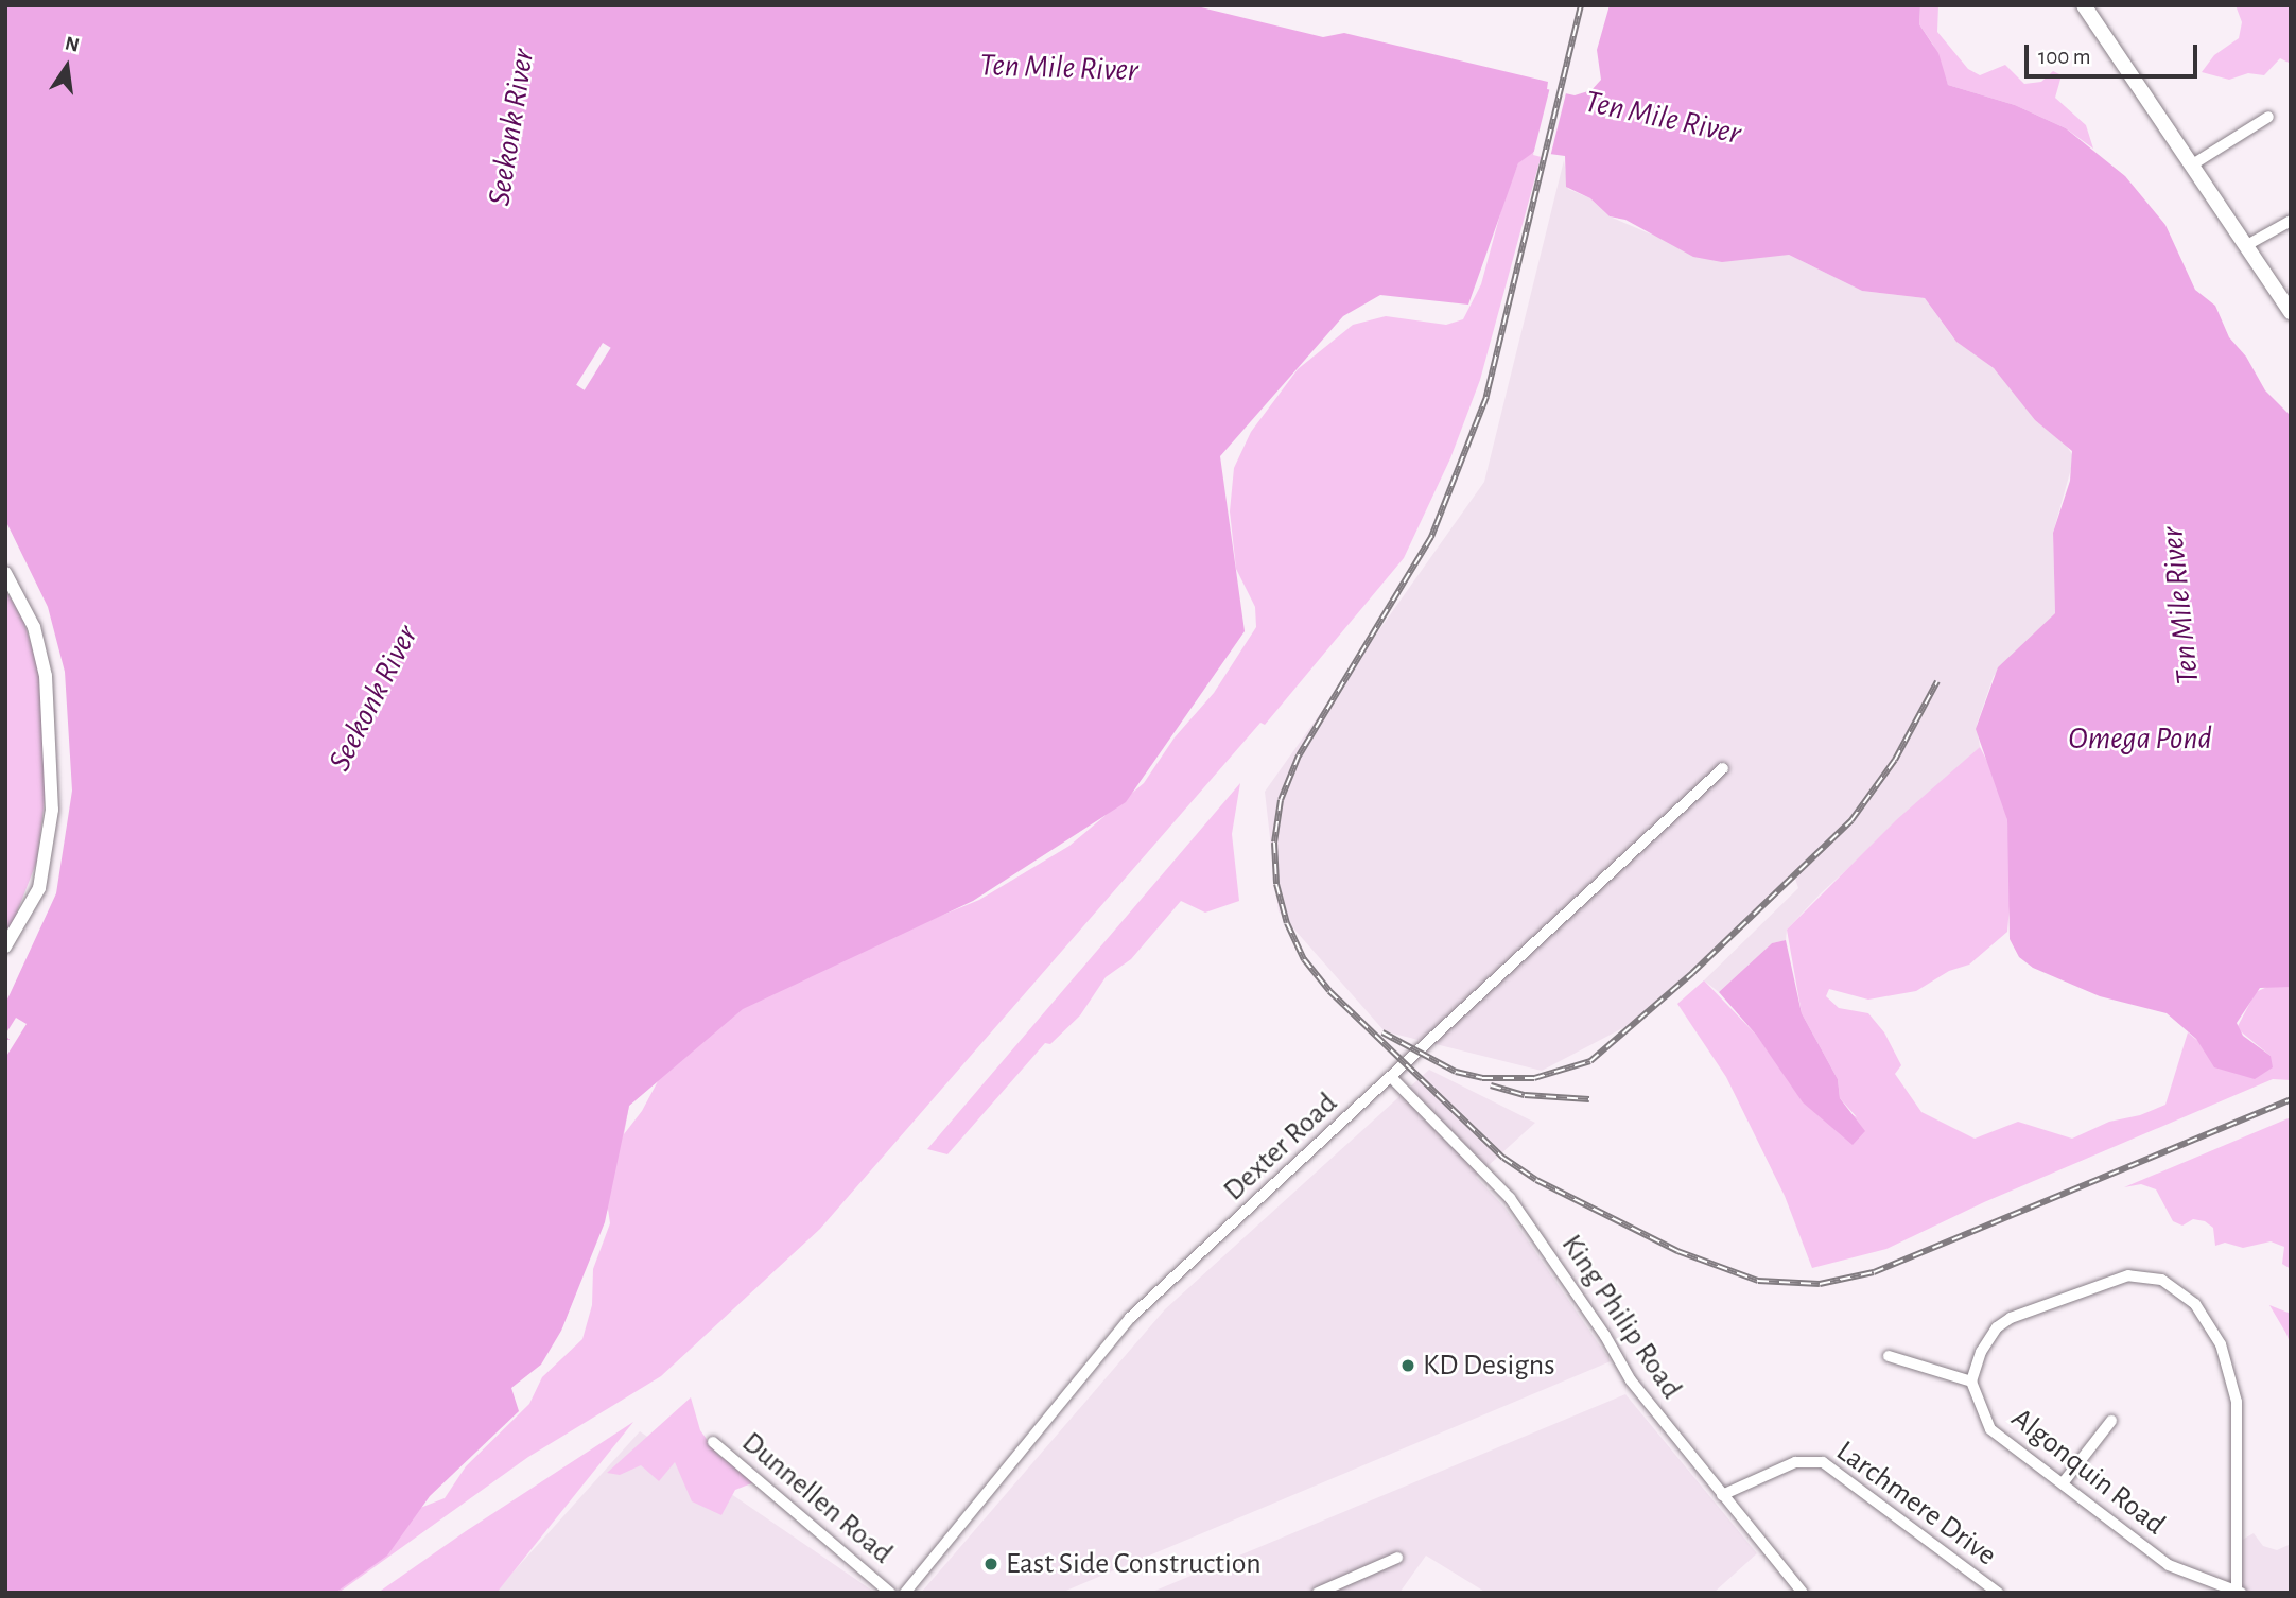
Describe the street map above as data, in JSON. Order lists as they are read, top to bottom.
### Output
{
  "streets": {
    "street": [
      "Dexter Road",
      "King Philip Road",
      "Algonquin Road",
      "Dunnellen Road",
      "Larchmere Drive"
    ]
  },
  "crossings": [
    ["Dexter Road", "King Philip Road"],
    ["King Philip Road", "Larchmere Drive"]
  ],
  "water": ["Ten Mile River", "Seekonk River", "Omega Pond"],
  "places": ["KD Designs", "East Side Construction"],
  "scale_bar": "100 m",
  "north": "top"
}
